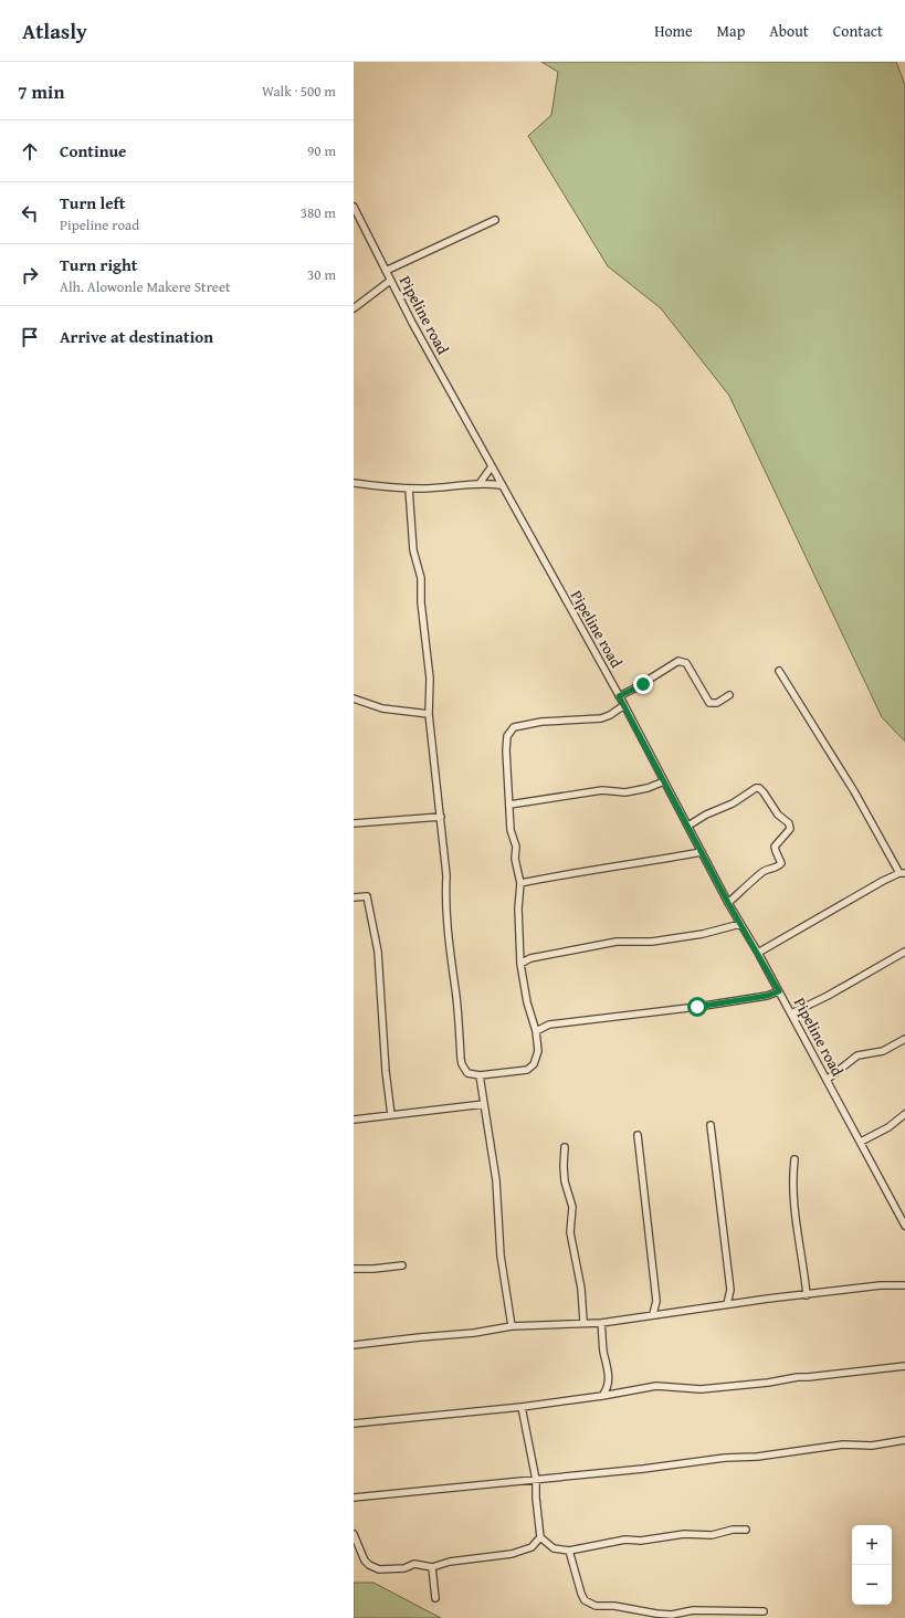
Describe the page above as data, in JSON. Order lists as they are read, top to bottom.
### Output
{
  "streets": {
    "street": ["Pipeline road"]
  },
  "page": {
    "header": "Atlasly",
    "nav": [
      "Home",
      "Map",
      "About",
      "Contact"
    ],
    "heading": ["7 min", "Walk · 500 m"],
    "list": [
      ["Continue", "90 m"],
      ["Turn left", "Pipeline road", "380 m"],
      ["Turn right", "Alh. Alowonle Makere Street", "30 m"],
      "Arrive at destination"
    ],
    "map_buttons": ["+", "−"]
  }
}
